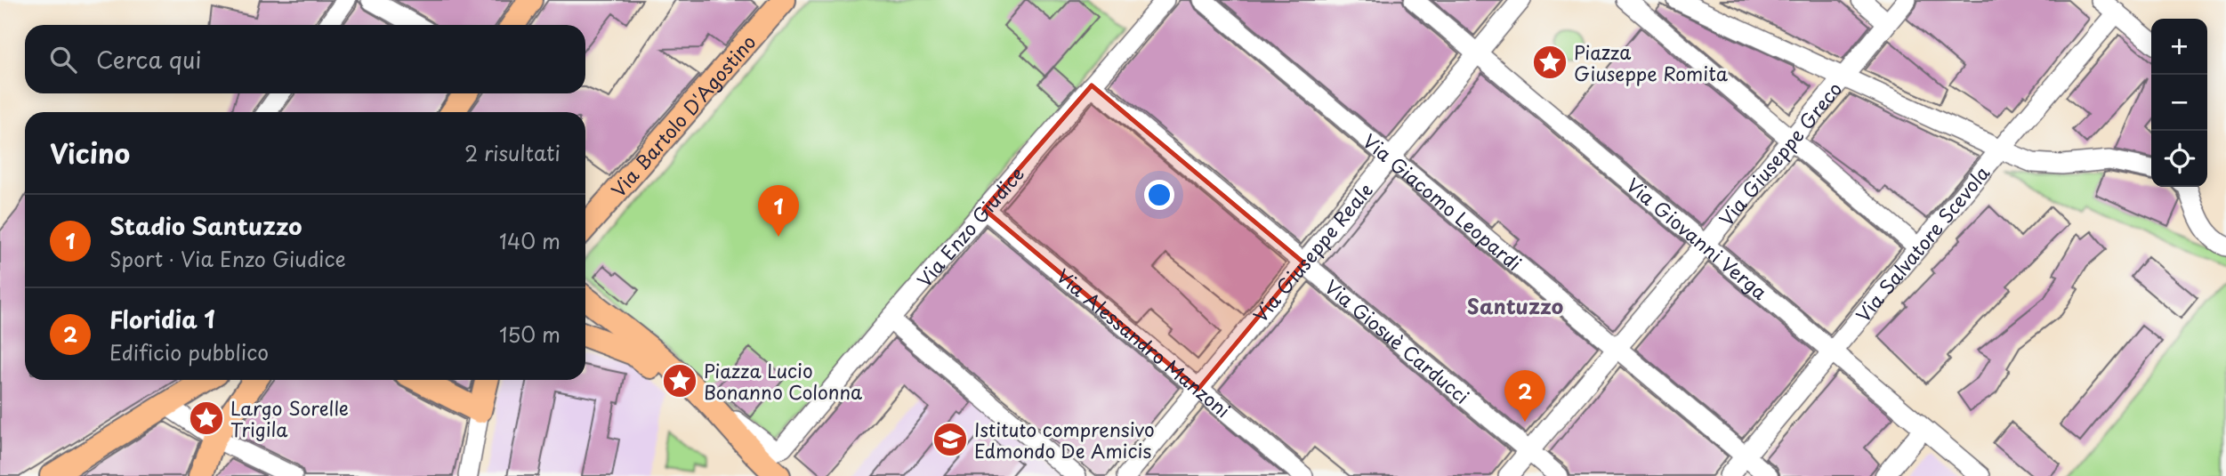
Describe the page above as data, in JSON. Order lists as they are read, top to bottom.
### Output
{
  "streets": {
    "main road": ["Via Bartolo D'Agostino"],
    "street": [
      "Via Giuseppe Greco",
      "Via Giacomo Leopardi",
      "Via Enzo Giudice",
      "Via Giovanni Verga",
      "Via Salvatore Scevola",
      "Via Giuseppe Reale",
      "Via Giosuè Carducci",
      "Via Alessandro Manzoni"
    ]
  },
  "crossings": [
    ["Via Giuseppe Greco", "Via Giacomo Leopardi"],
    ["Via Giuseppe Greco", "Via Giovanni Verga"],
    ["Via Giuseppe Greco", "Via Giosuè Carducci"],
    ["Via Giacomo Leopardi", "Via Salvatore Scevola"],
    ["Via Giacomo Leopardi", "Via Giuseppe Reale"],
    ["Via Enzo Giudice", "Via Giosuè Carducci"],
    ["Via Enzo Giudice", "Via Alessandro Manzoni"],
    ["Via Giovanni Verga", "Via Salvatore Scevola"],
    ["Via Giovanni Verga", "Via Giuseppe Reale"],
    ["Via Giuseppe Reale", "Via Giosuè Carducci"],
    ["Via Giuseppe Reale", "Via Alessandro Manzoni"]
  ],
  "districts": ["Santuzzo"],
  "places": {
    "place": ["Piazza Giuseppe Romita", "Piazza Lucio Bonanno Colonna", "Largo Sorelle Trigila"],
    "school or university": ["Istituto comprensivo Edmondo De Amicis"]
  },
  "page": {
    "map_buttons": ["+", "−"],
    "search": "Cerca qui",
    "heading": ["Vicino", "2 risultati"],
    "pins": ["1", "2"],
    "list": [
      {
        "mark": "1",
        "name": "Stadio Santuzzo",
        "note": "Sport · Via Enzo Giudice",
        "value": "140 m"
      },
      {
        "mark": "2",
        "name": "Floridia 1",
        "note": "Edificio pubblico",
        "value": "150 m"
      }
    ]
  }
}
